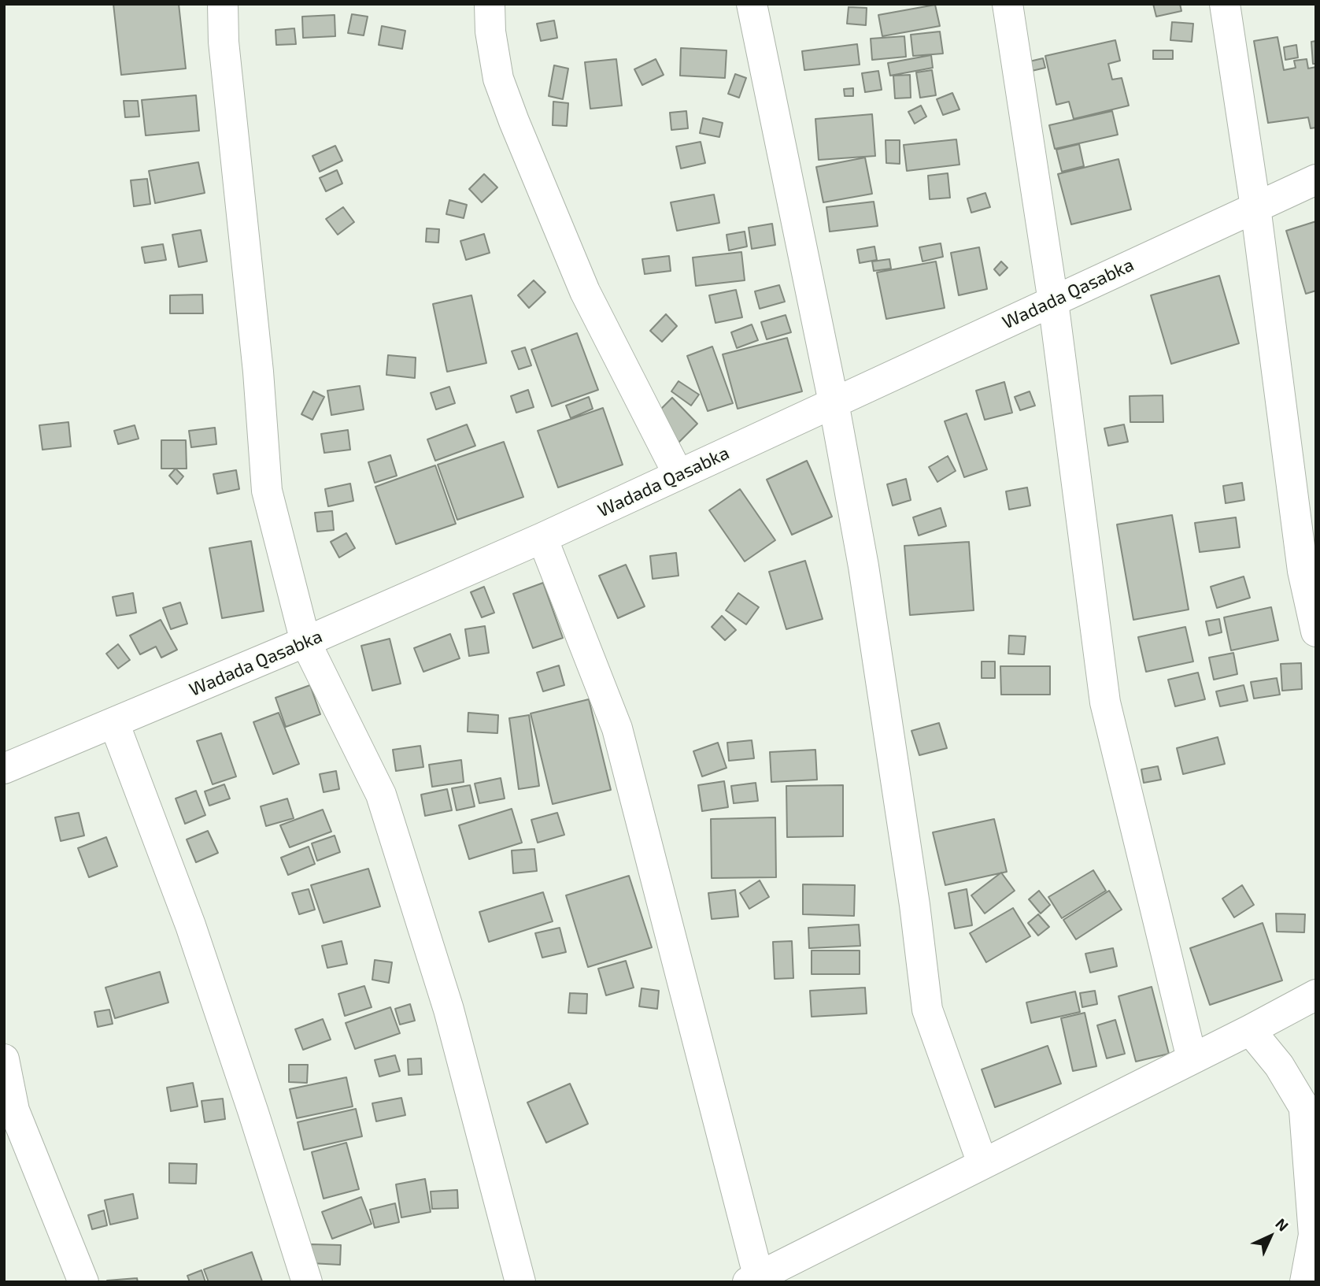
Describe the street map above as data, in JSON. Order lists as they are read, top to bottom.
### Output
{
  "streets": {
    "street": ["Wadada Qasabka"]
  },
  "north": "top right"
}
